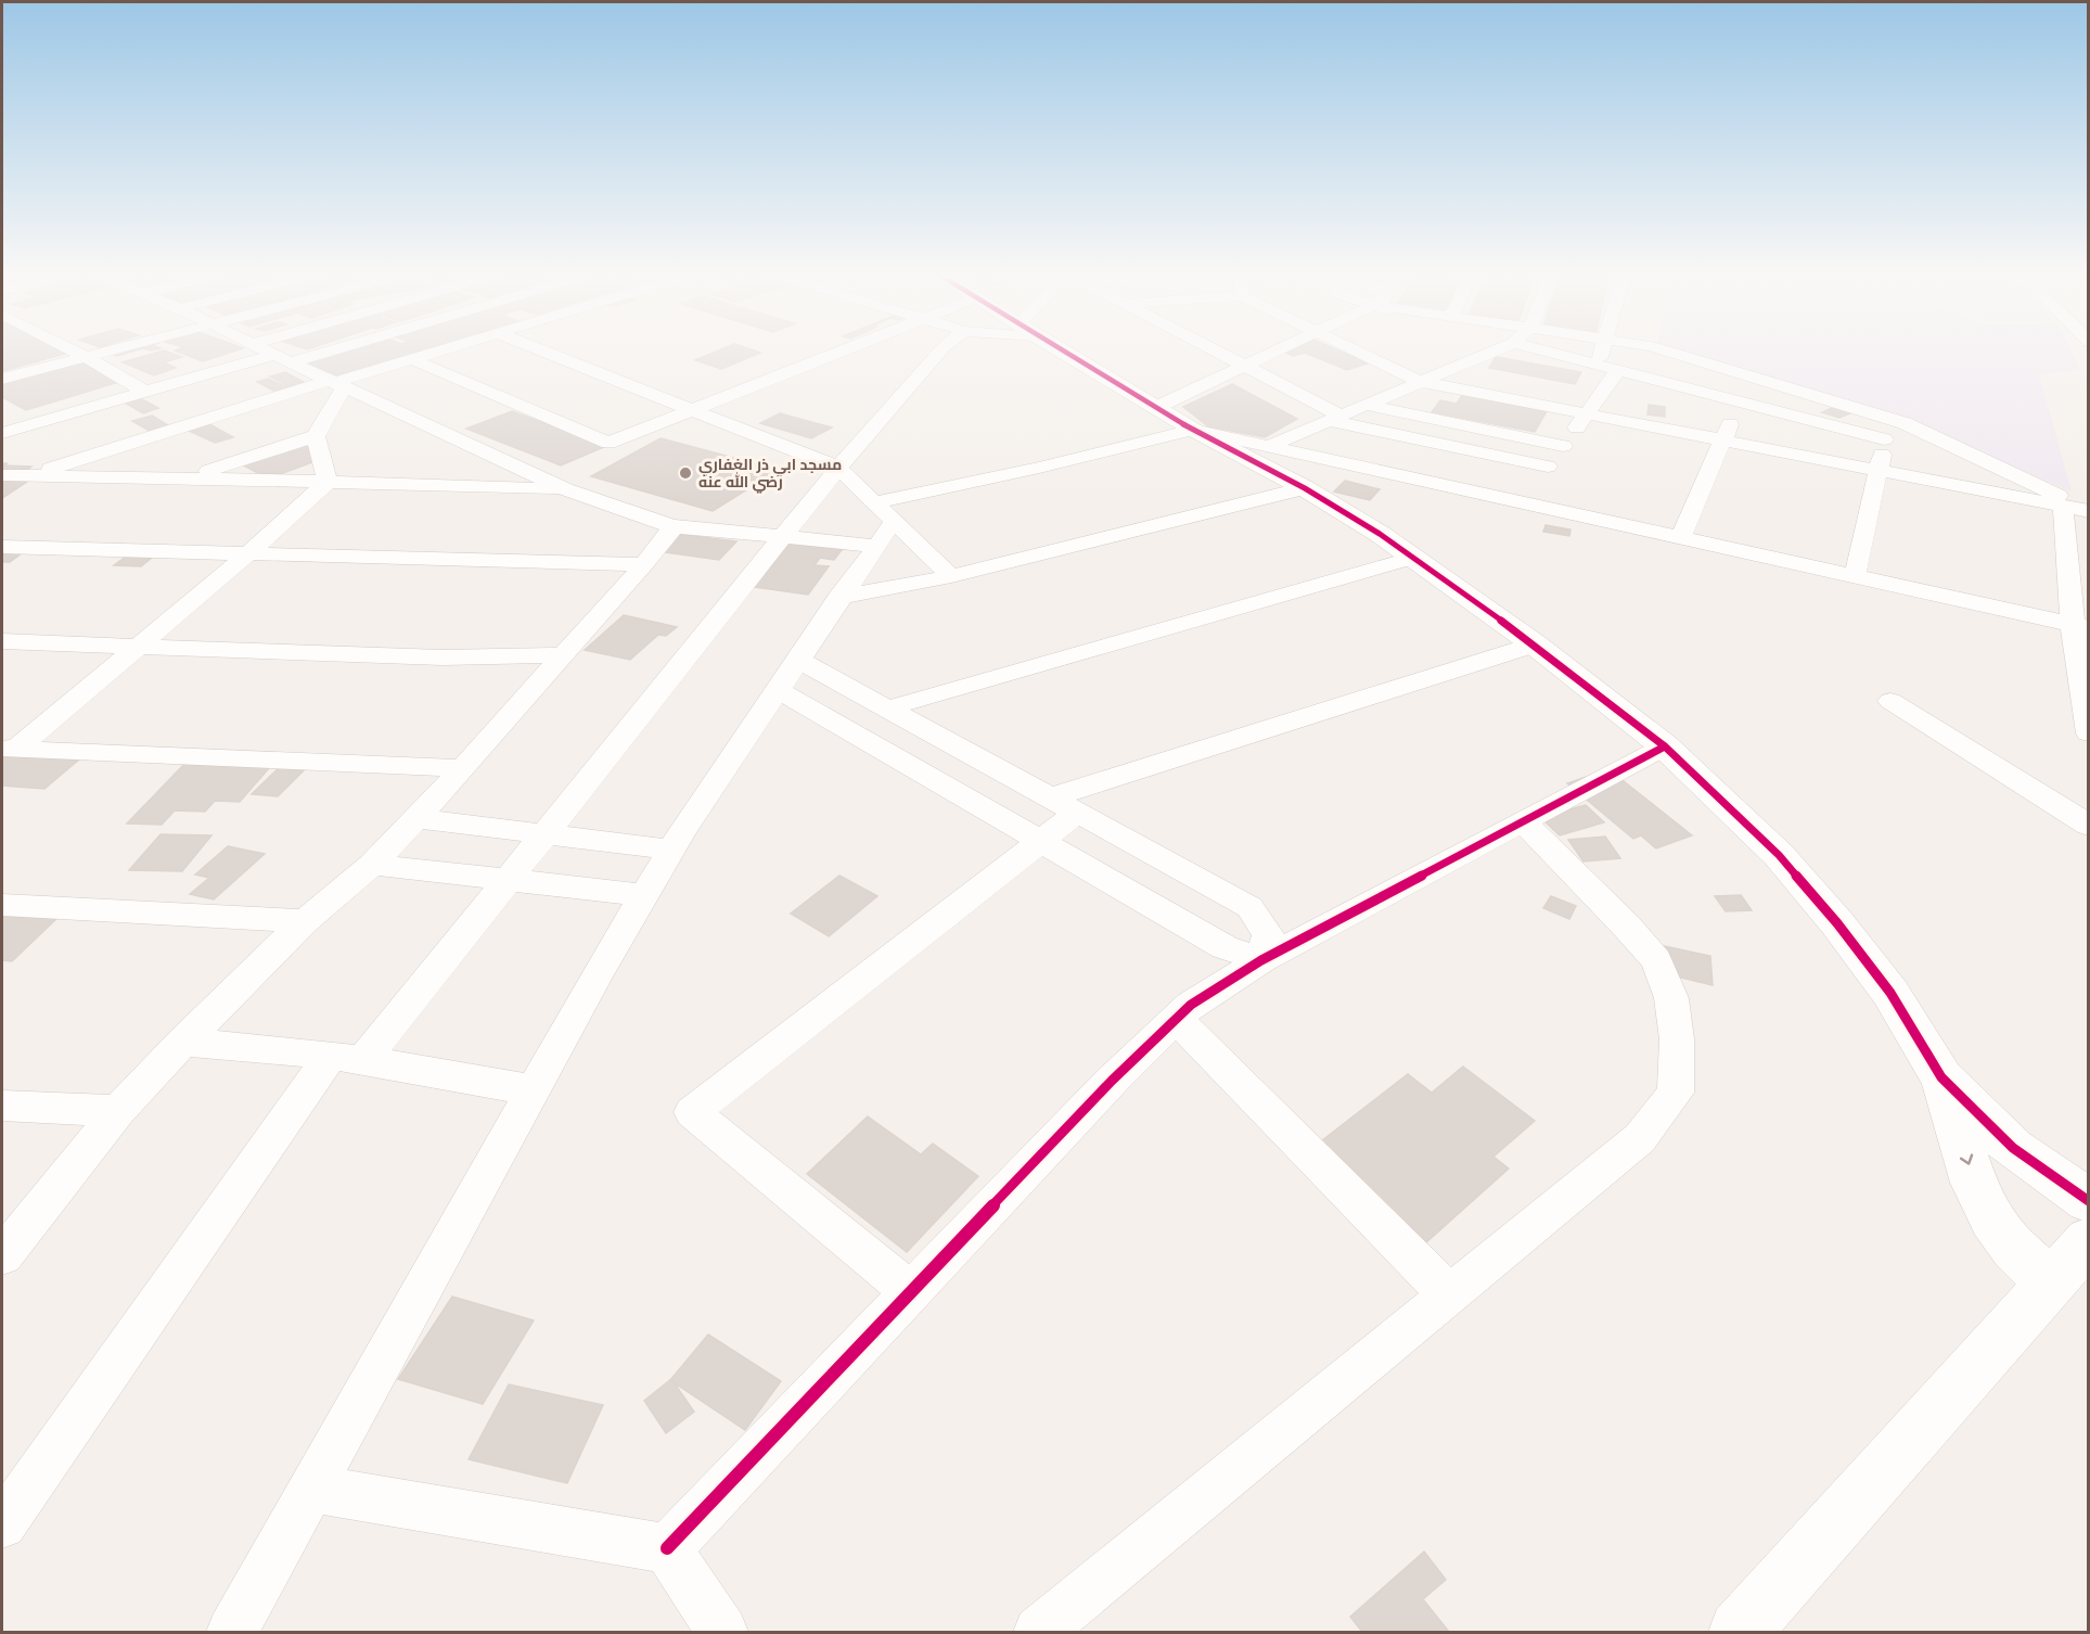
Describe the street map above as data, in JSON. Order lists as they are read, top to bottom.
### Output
{
  "places": ["مسجد ابي ذر الغفاري رضي الله عنه"]
}
